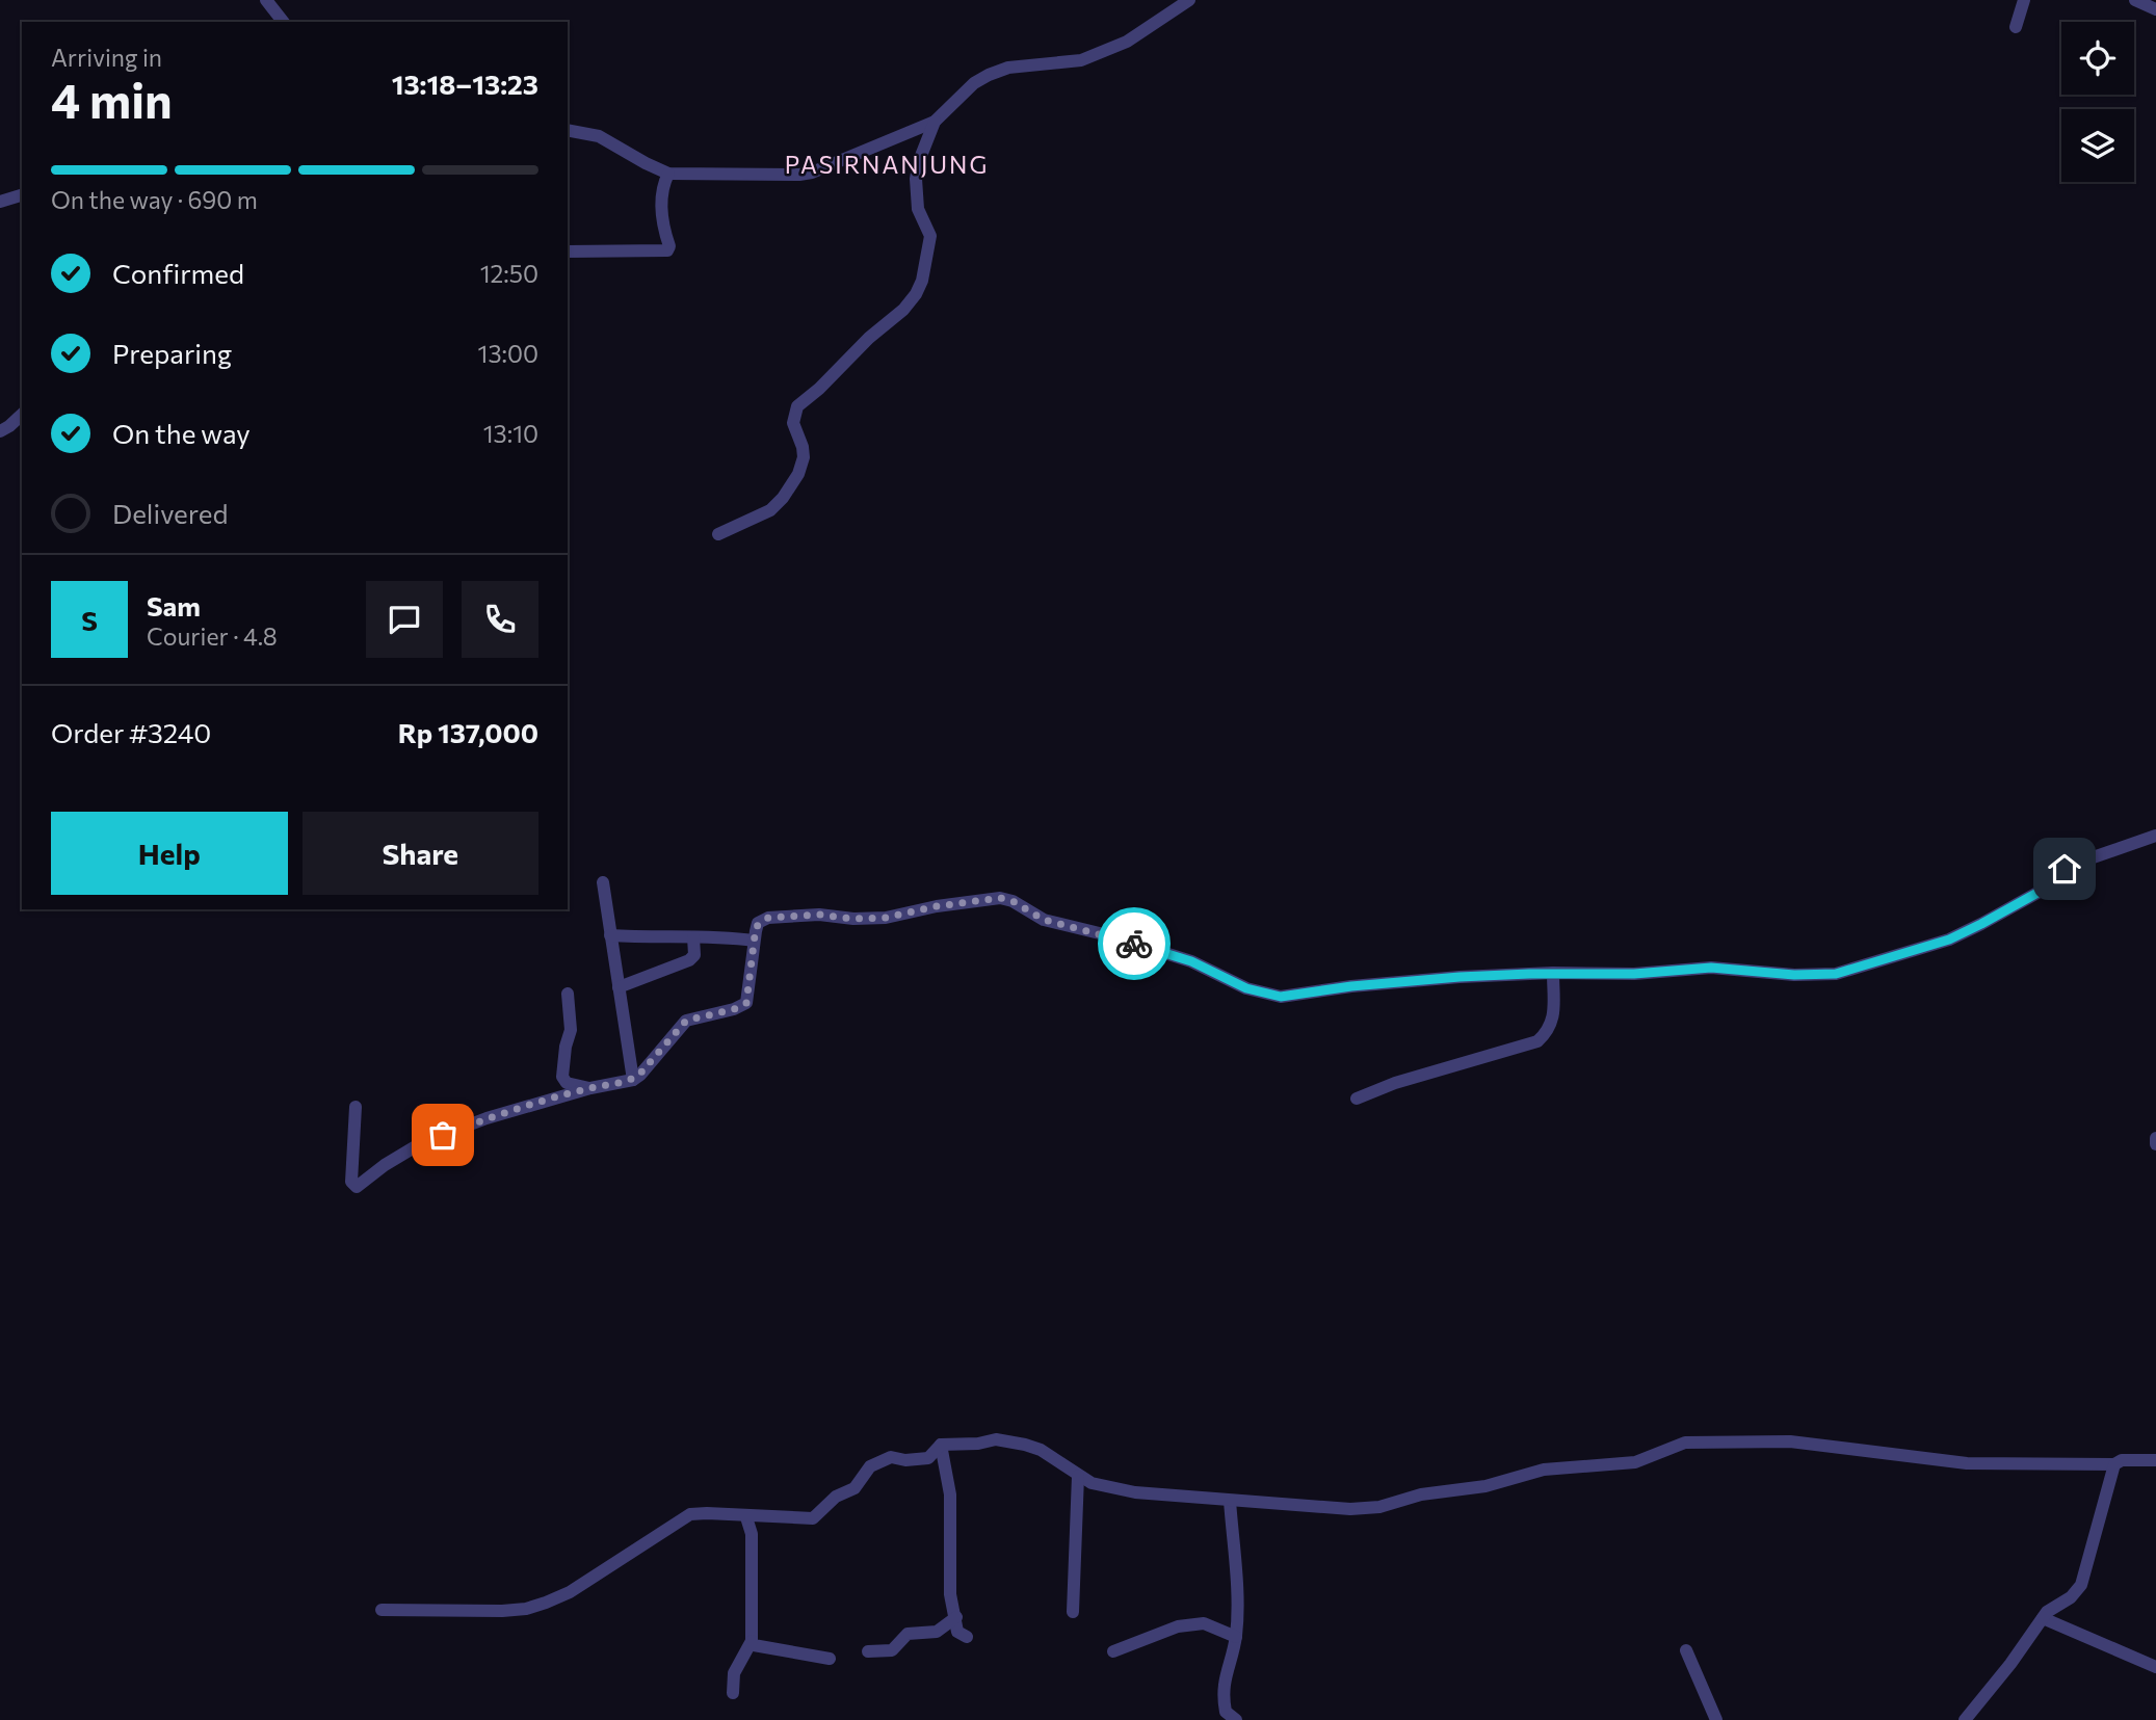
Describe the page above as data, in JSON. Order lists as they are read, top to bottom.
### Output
{
  "districts": ["PASIRNANJUNG"],
  "page": {
    "heading": ["4 min", "Arriving in", "13:18–13:23"],
    "panel": [
      "Sam",
      "Courier · 4.8",
      "Order #3240",
      "Rp 137,000"
    ],
    "bar": "On the way · 690 m",
    "list": [
      ["Confirmed", "12:50"],
      ["Preparing", "13:00"],
      ["On the way", "13:10"],
      "Delivered"
    ],
    "round": "S",
    "buttons": ["Help", "Share"]
  }
}
